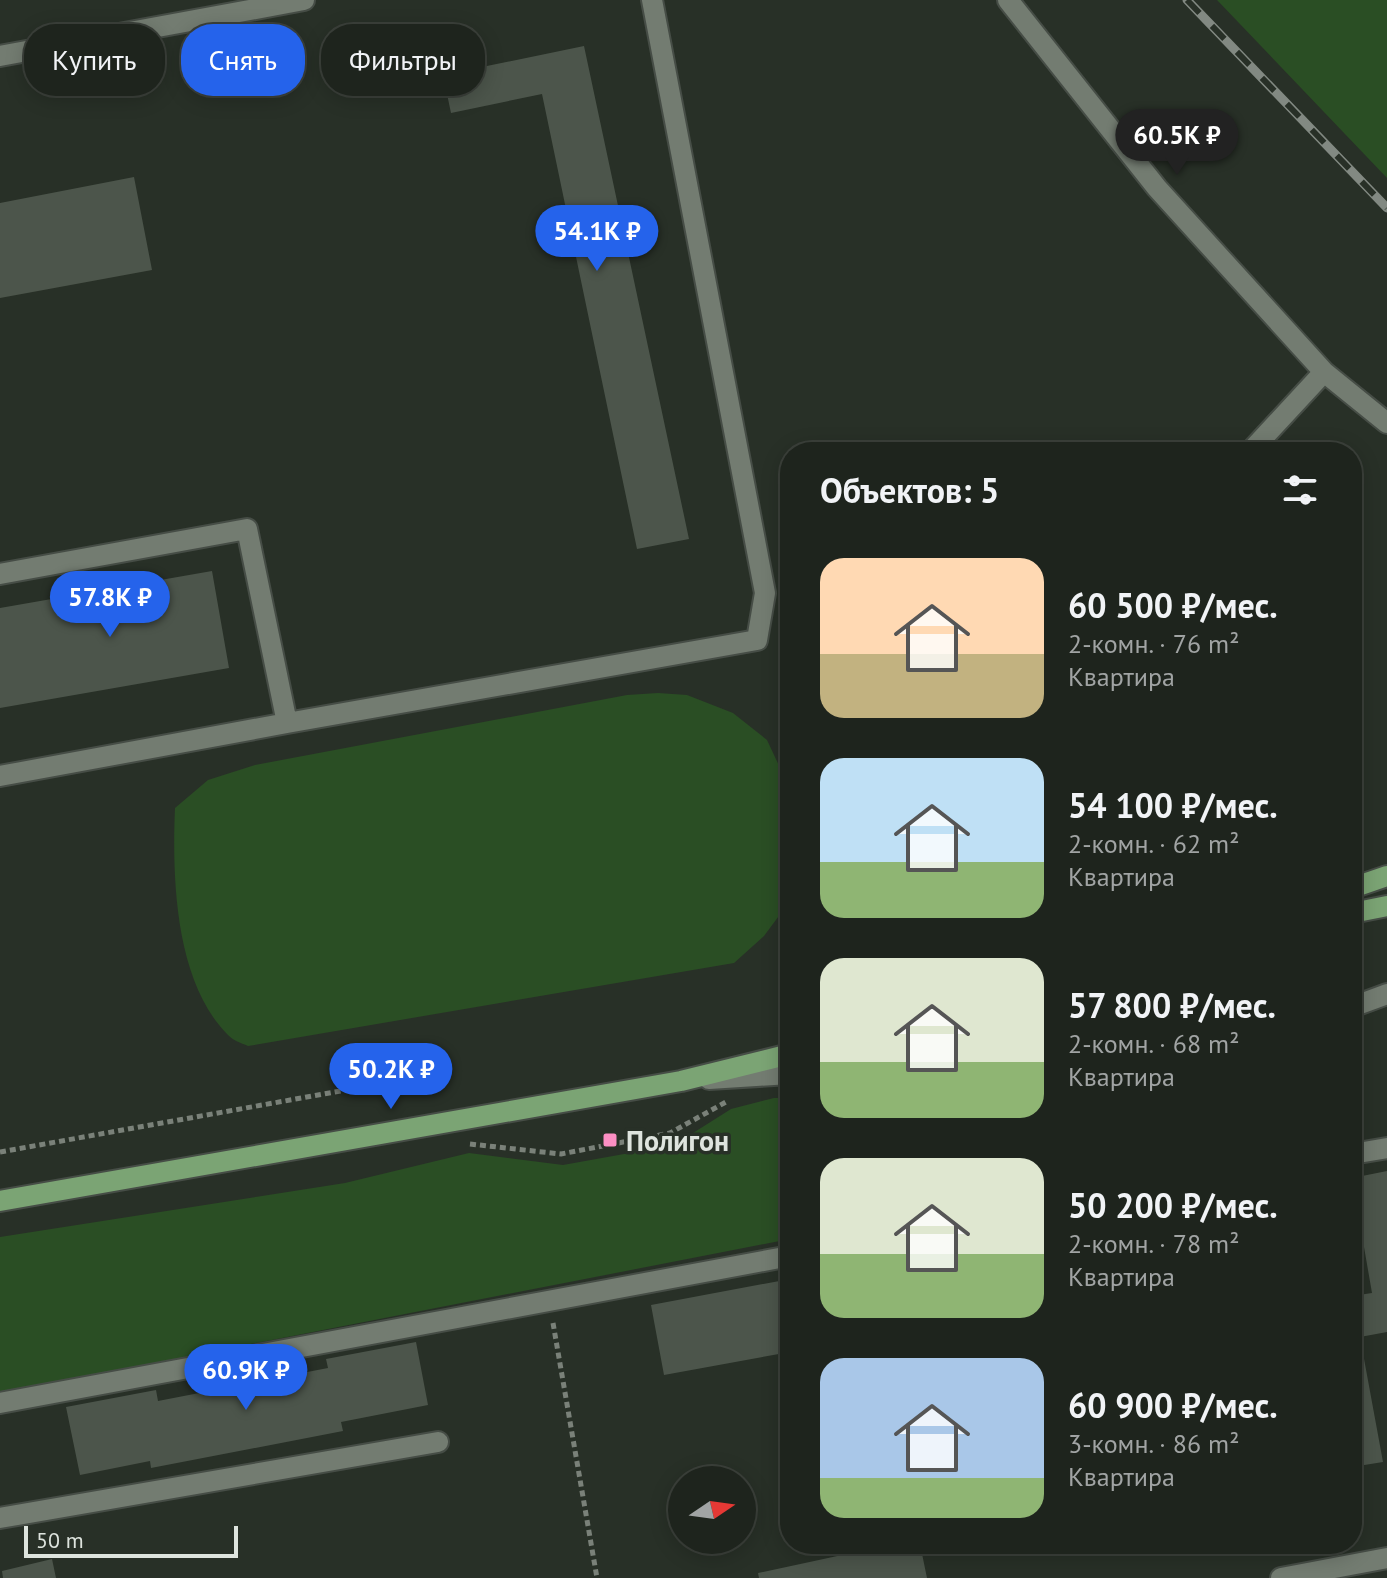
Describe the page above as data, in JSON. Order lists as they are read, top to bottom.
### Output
{
  "places": {
    "transit": ["Полигон"]
  },
  "scale_bar": "50 m",
  "north": "right",
  "page": {
    "chip": ["Купить", "Снять", "Фильтры"],
    "price": [
      "60.5K ₽",
      "54.1K ₽",
      "57.8K ₽",
      "50.2K ₽",
      "60.9K ₽"
    ],
    "heading": "Объектов: 5",
    "list": [
      {
        "name": "60 500 ₽/мес.",
        "note": "2-комн. · 76 m² · Квартира"
      },
      {
        "name": "54 100 ₽/мес.",
        "note": "2-комн. · 62 m² · Квартира"
      },
      {
        "name": "57 800 ₽/мес.",
        "note": "2-комн. · 68 m² · Квартира"
      },
      {
        "name": "50 200 ₽/мес.",
        "note": "2-комн. · 78 m² · Квартира"
      },
      {
        "name": "60 900 ₽/мес.",
        "note": "3-комн. · 86 m² · Квартира"
      }
    ],
    "scale": "50 m"
  }
}
